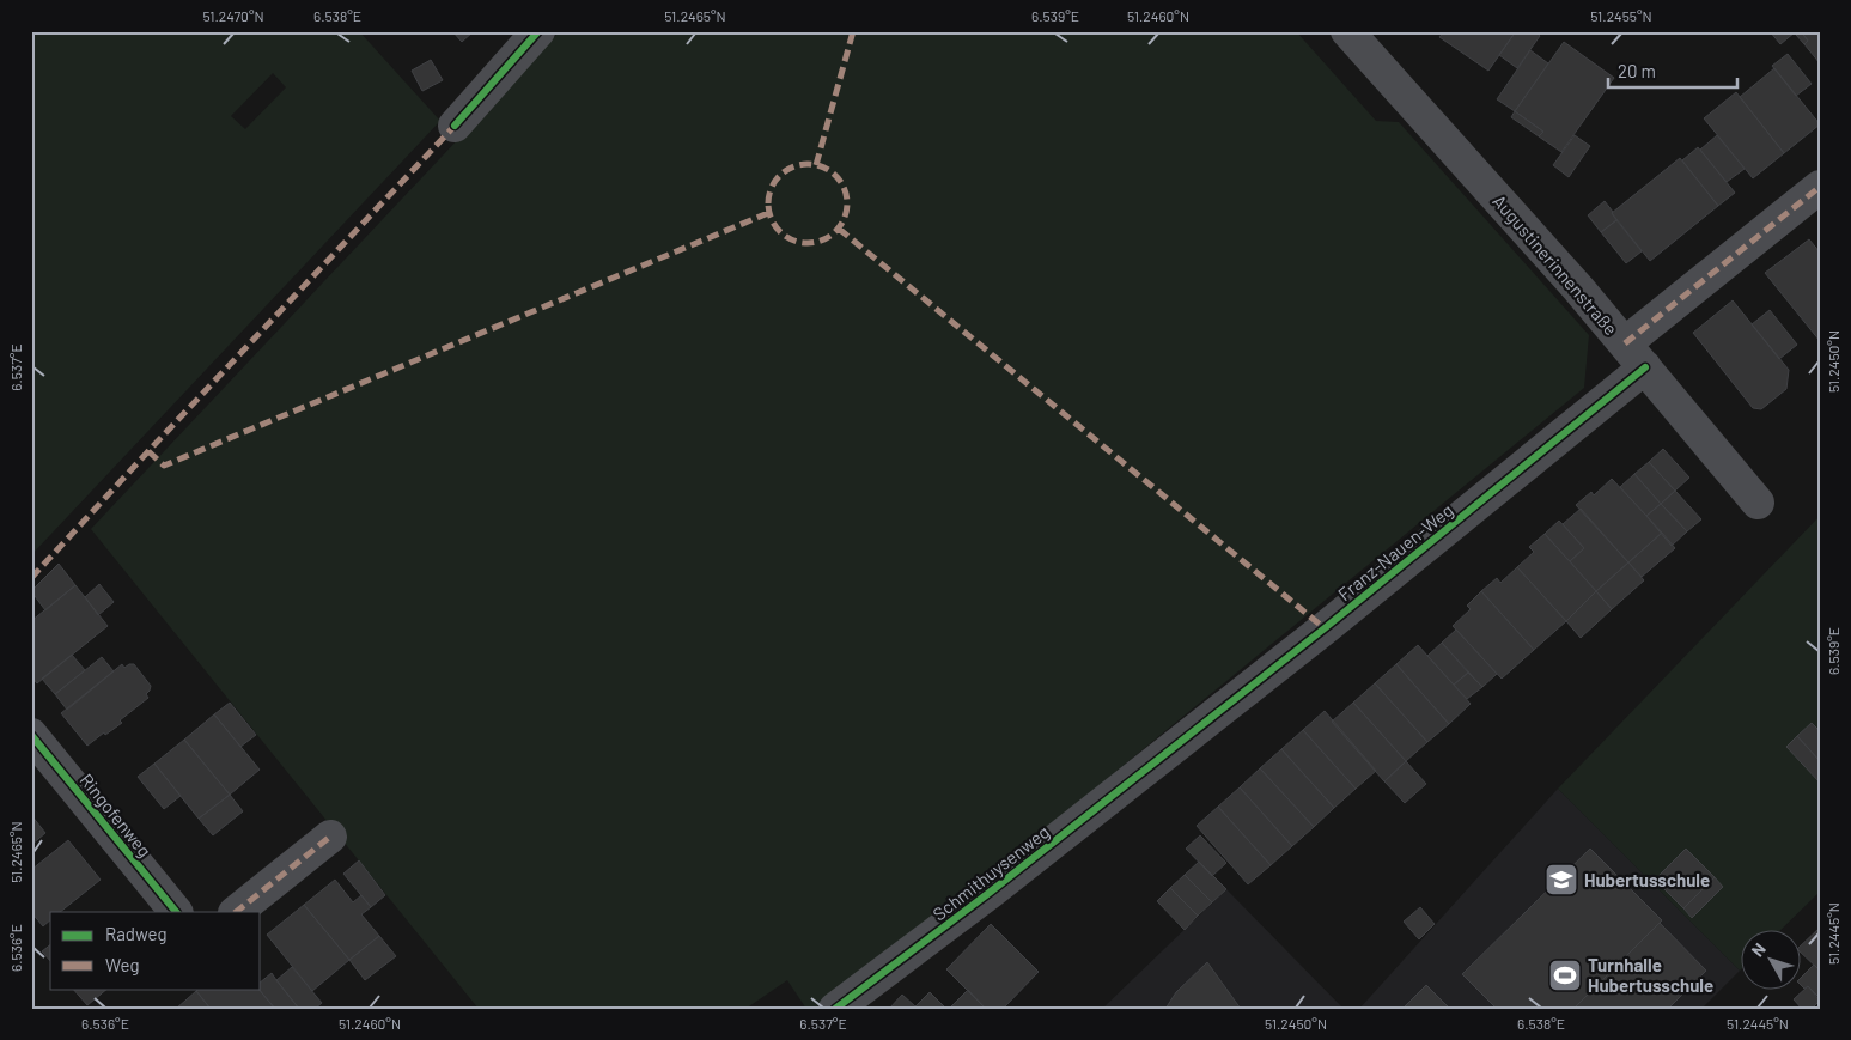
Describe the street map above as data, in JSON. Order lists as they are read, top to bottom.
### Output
{
  "streets": {
    "street": [
      "Augustinerinnenstraße",
      "Franz-Nauen-Weg",
      "Ringofenweg",
      "Schmithuysenweg"
    ]
  },
  "crossings": [
    ["Augustinerinnenstraße", "Franz-Nauen-Weg"],
    ["Franz-Nauen-Weg", "Schmithuysenweg"]
  ],
  "places": {
    "school or university": ["Hubertusschule"],
    "sports": ["Turnhalle Hubertusschule"]
  },
  "legend": ["Radweg", "Weg"],
  "scale_bar": "20 m",
  "north": "top left",
  "coordinates": [
    "51.2470°N",
    "6.538°E",
    "51.2465°N",
    "6.539°E",
    "51.2460°N",
    "51.2455°N",
    "51.2450°N",
    "6.537°E",
    "51.2445°N",
    "6.536°E"
  ]
}
